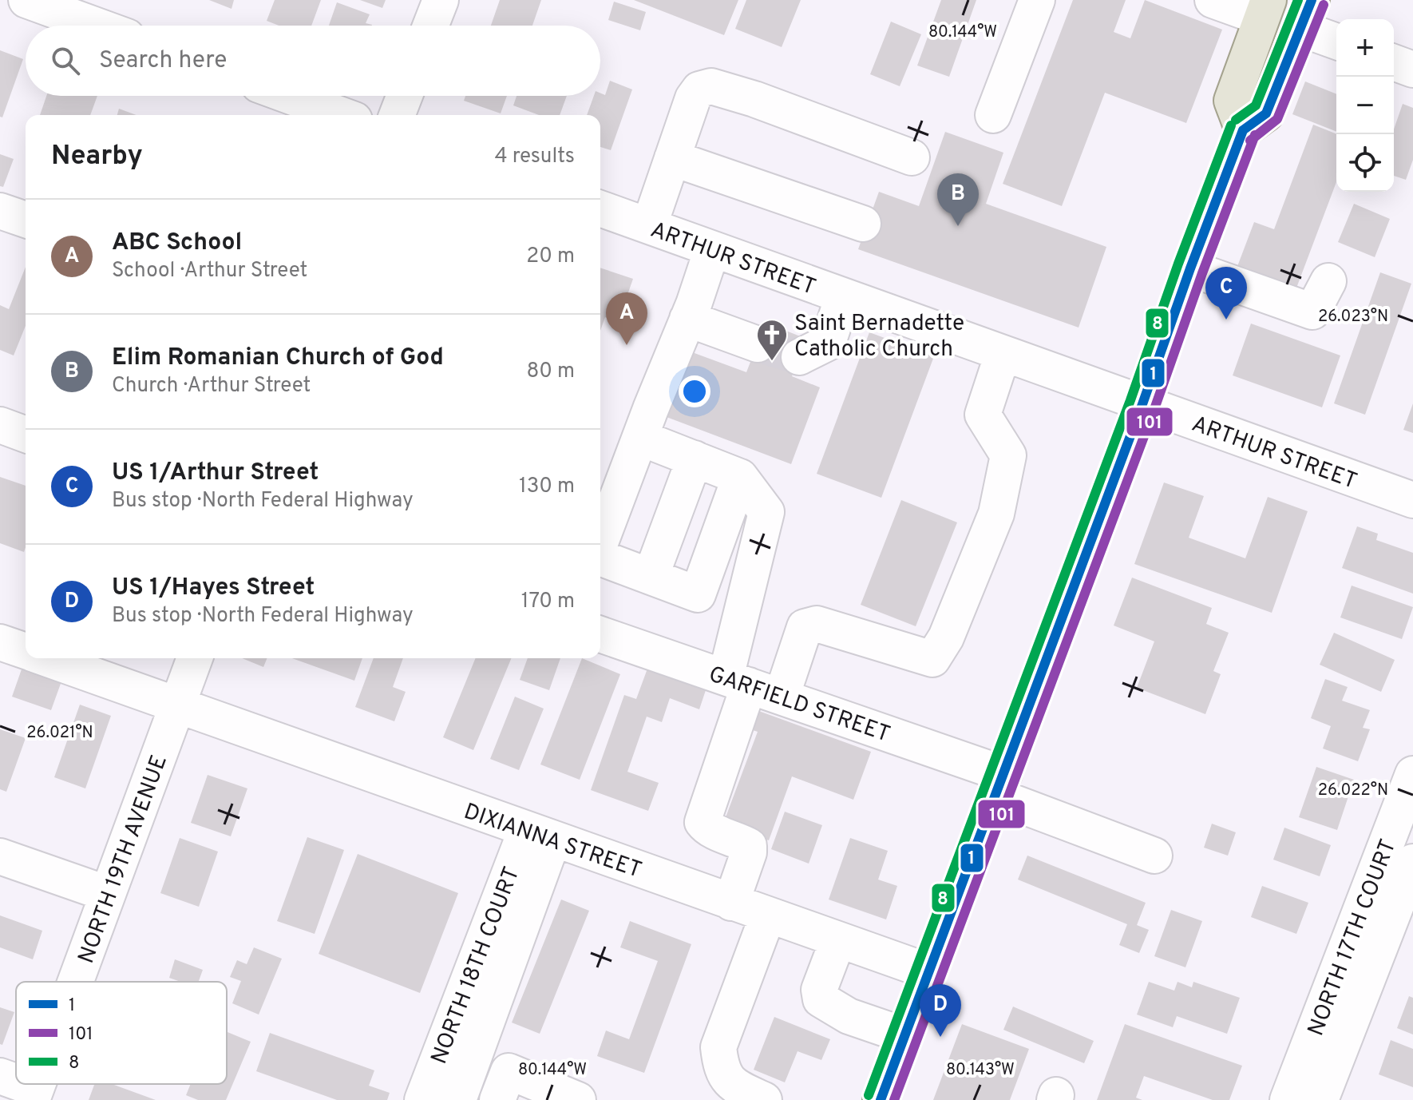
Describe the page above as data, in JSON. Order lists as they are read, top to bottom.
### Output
{
  "streets": {
    "street": [
      "ARTHUR STREET",
      "GARFIELD STREET",
      "DIXIANNA STREET",
      "NORTH 19TH AVENUE",
      "NORTH 17TH COURT",
      "NORTH 18TH COURT"
    ]
  },
  "crossings": [
    ["DIXIANNA STREET", "NORTH 19TH AVENUE"],
    ["DIXIANNA STREET", "NORTH 18TH COURT"]
  ],
  "places": {
    "church": ["Saint Bernadette Catholic Church"]
  },
  "lines": ["transit line 1", "transit line 8", "transit line 101"],
  "legend": ["1", "101", "8"],
  "page": {
    "map_buttons": ["+", "−"],
    "search": "Search here",
    "heading": ["Nearby", "4 results"],
    "pins": [
      "B",
      "C",
      "A",
      "D"
    ],
    "list": [
      {
        "mark": "A",
        "name": "ABC School",
        "note": "School · Arthur Street",
        "value": "20 m"
      },
      {
        "mark": "B",
        "name": "Elim Romanian Church of God",
        "note": "Church · Arthur Street",
        "value": "80 m"
      },
      {
        "mark": "C",
        "name": "US 1/Arthur Street",
        "note": "Bus stop · North Federal Highway",
        "value": "130 m"
      },
      {
        "mark": "D",
        "name": "US 1/Hayes Street",
        "note": "Bus stop · North Federal Highway",
        "value": "170 m"
      }
    ]
  },
  "coordinates": [
    "80.144°W",
    "26.023°N",
    "26.021°N",
    "26.022°N",
    "80.143°W"
  ]
}
